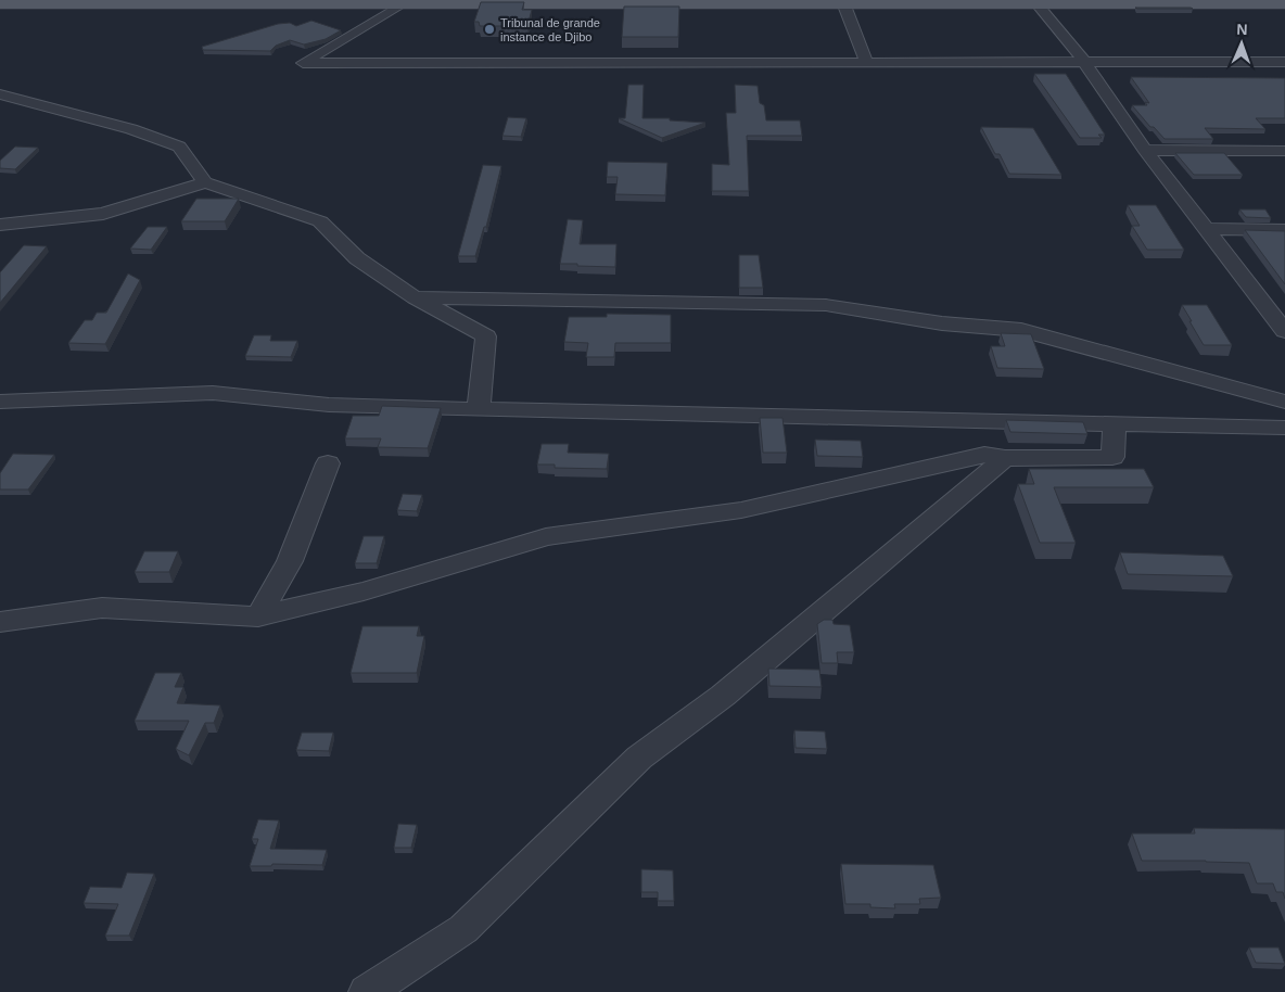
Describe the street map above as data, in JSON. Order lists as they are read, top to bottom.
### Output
{
  "places": ["Tribunal de grande instance de Djibo"],
  "north": "top"
}
